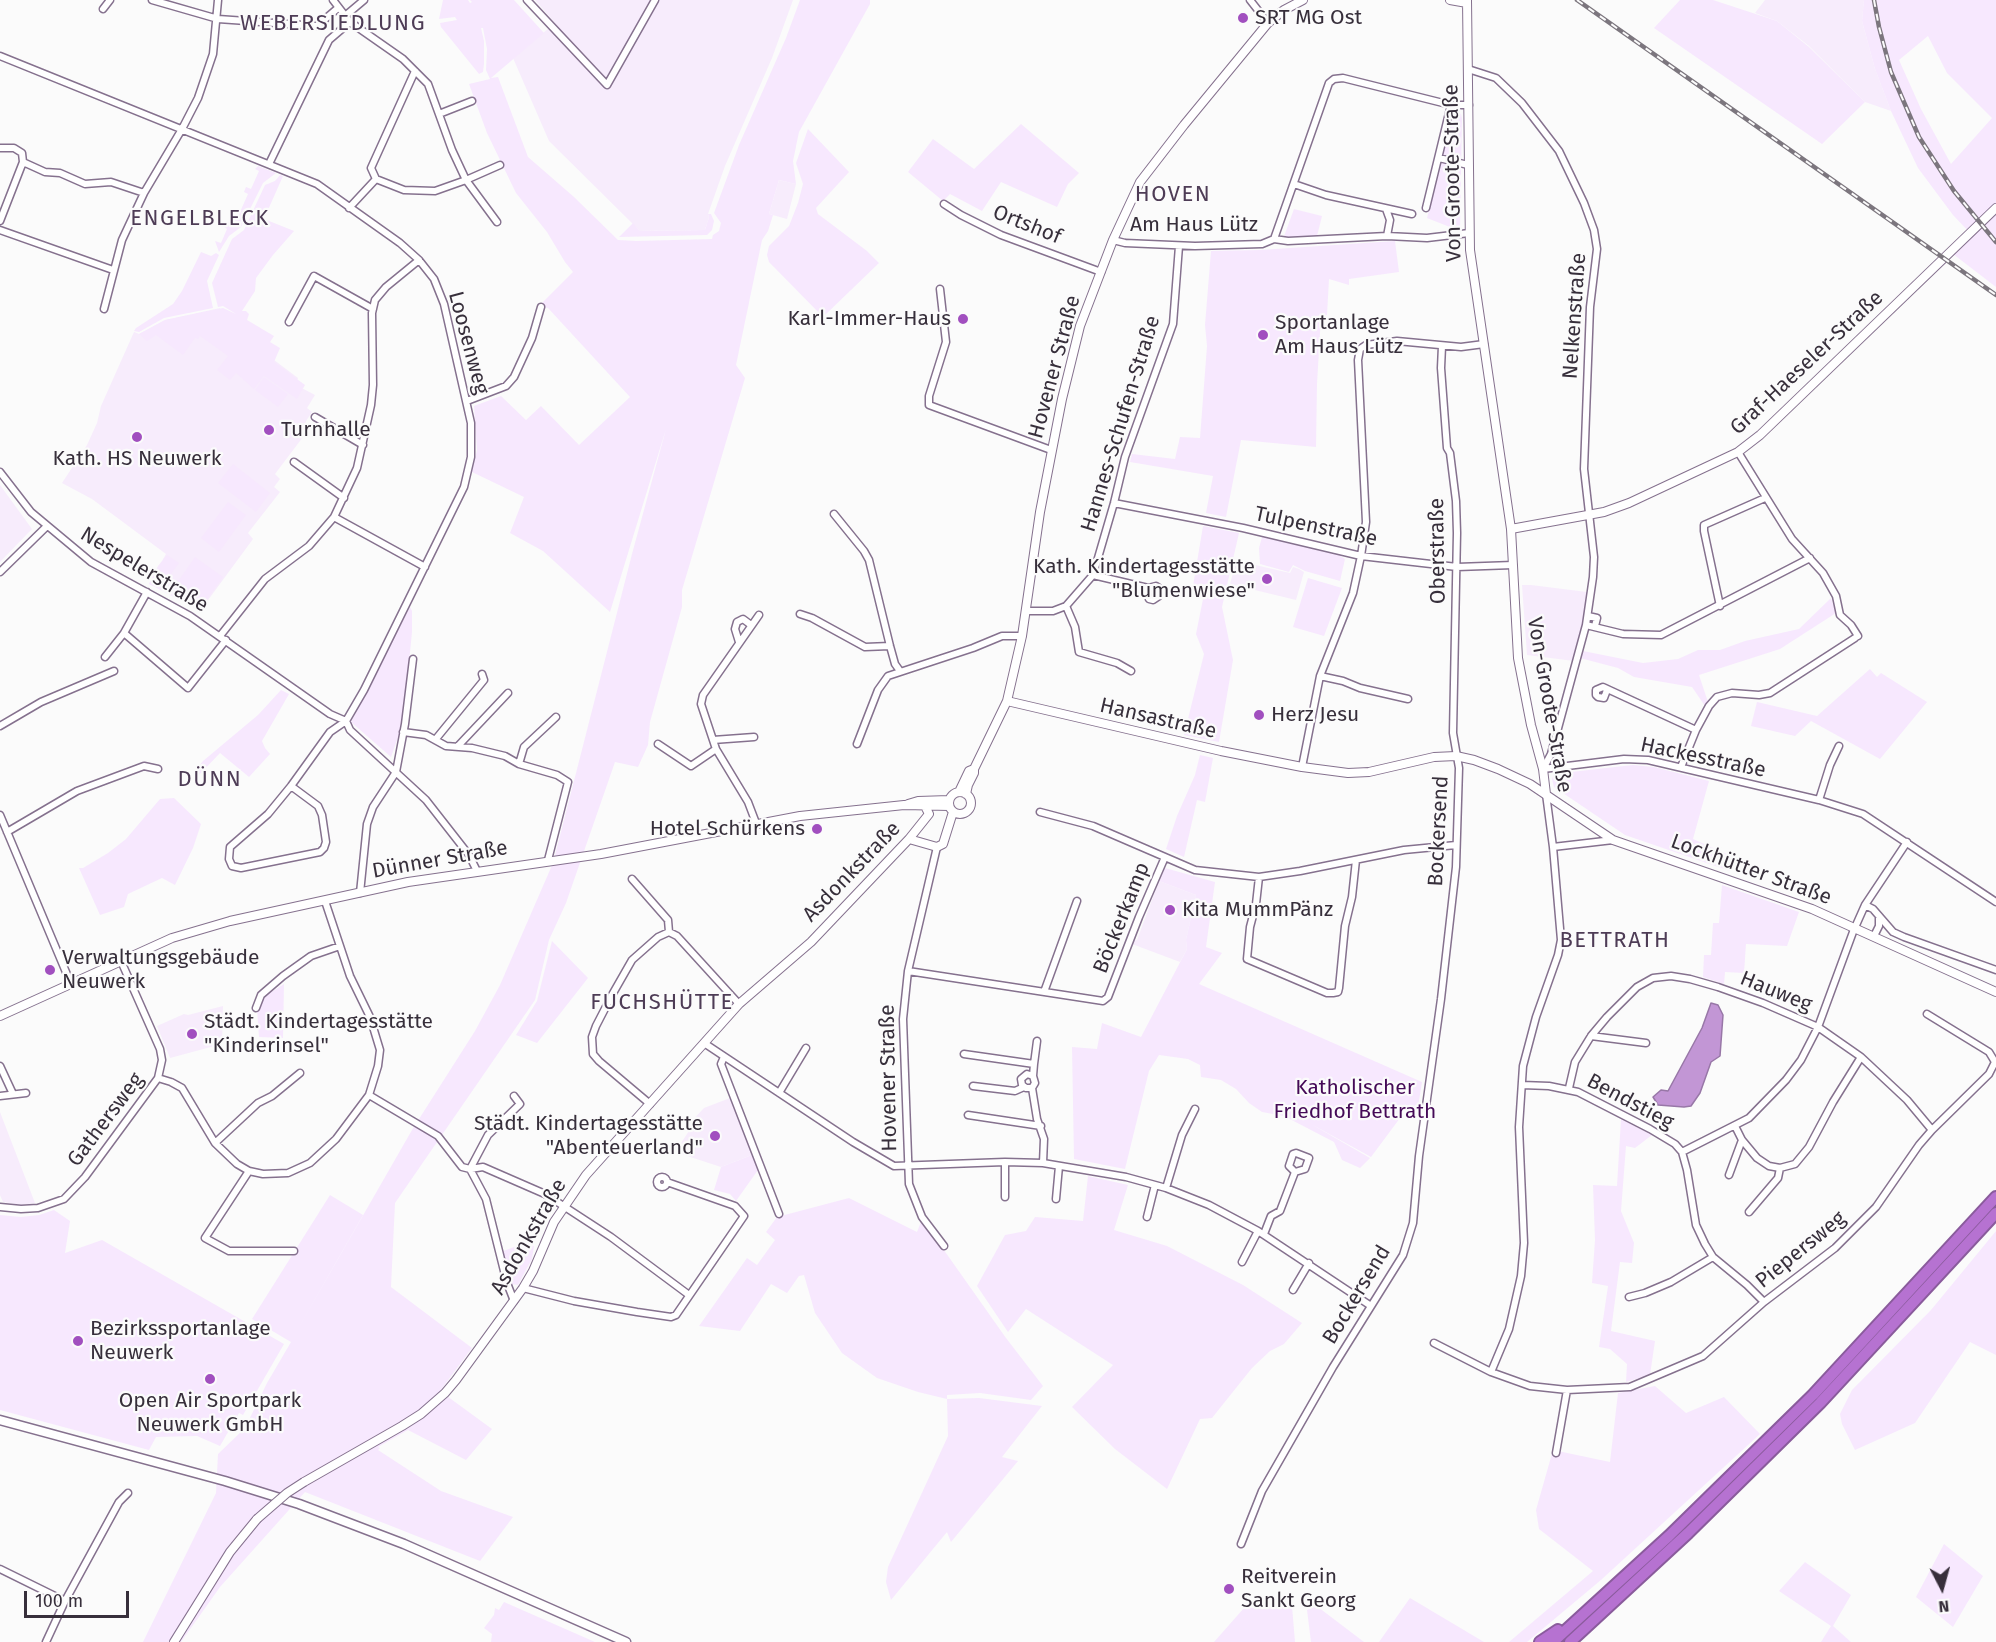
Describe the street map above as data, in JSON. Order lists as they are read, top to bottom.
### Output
{
  "streets": {
    "street": [
      "Von-Groote-Straße",
      "Ortshof",
      "Am Haus Lütz",
      "Nelkenstraße",
      "Loosenweg",
      "Graf-Haeseler-Straße",
      "Hovener Straße",
      "Hannes-Schufen-Straße",
      "Tulpenstraße",
      "Oberstraße",
      "Nespelerstraße",
      "Hansastraße",
      "Hackesstraße",
      "Bockersend",
      "Dünner Straße",
      "Lockhütter Straße",
      "Asdonkstraße",
      "Böckerkamp",
      "Hauweg",
      "Bendstieg",
      "Gathersweg",
      "Piepersweg"
    ]
  },
  "crossings": [
    ["Von-Groote-Straße", "Am Haus Lütz"],
    ["Von-Groote-Straße", "Nelkenstraße"],
    ["Von-Groote-Straße", "Graf-Haeseler-Straße"],
    ["Von-Groote-Straße", "Tulpenstraße"],
    ["Von-Groote-Straße", "Hansastraße"],
    ["Von-Groote-Straße", "Hackesstraße"],
    ["Von-Groote-Straße", "Lockhütter Straße"],
    ["Von-Groote-Straße", "Bendstieg"],
    ["Von-Groote-Straße", "Piepersweg"],
    ["Ortshof", "Hovener Straße"],
    ["Am Haus Lütz", "Hovener Straße"],
    ["Am Haus Lütz", "Hannes-Schufen-Straße"],
    ["Nelkenstraße", "Graf-Haeseler-Straße"],
    ["Nelkenstraße", "Hackesstraße"],
    ["Loosenweg", "Nespelerstraße"],
    ["Hovener Straße", "Hansastraße"],
    ["Hovener Straße", "Dünner Straße"],
    ["Hovener Straße", "Böckerkamp"],
    ["Hannes-Schufen-Straße", "Tulpenstraße"],
    ["Tulpenstraße", "Oberstraße"],
    ["Oberstraße", "Hansastraße"],
    ["Oberstraße", "Bockersend"],
    ["Hansastraße", "Bockersend"],
    ["Hansastraße", "Lockhütter Straße"],
    ["Dünner Straße", "Asdonkstraße"],
    ["Dünner Straße", "Gathersweg"],
    ["Hauweg", "Bendstieg"],
    ["Hauweg", "Piepersweg"],
    ["Bendstieg", "Piepersweg"]
  ],
  "districts": [
    "WEBERSIEDLUNG",
    "HOVEN",
    "ENGELBLECK",
    "DÜNN",
    "BETTRATH",
    "FUCHSHÜTTE"
  ],
  "parks": ["Katholischer Friedhof Bettrath"],
  "places": [
    "SRT MG Ost",
    "Karl-Immer-Haus",
    "Sportanlage Am Haus Lütz",
    "Turnhalle",
    "Kath. HS Neuwerk",
    "Kath. Kindertagesstätte \"Blumenwiese\"",
    "Herz Jesu",
    "Hotel Schürkens",
    "Kita MummPänz",
    "Verwaltungsgebäude Neuwerk",
    "Städt. Kindertagesstätte \"Kinderinsel\"",
    "Städt. Kindertagesstätte \"Abenteuerland\"",
    "Bezirkssportanlage Neuwerk",
    "Open Air Sportpark Neuwerk GmbH",
    "Reitverein Sankt Georg"
  ],
  "scale_bar": "100 m",
  "north": "bottom"
}
